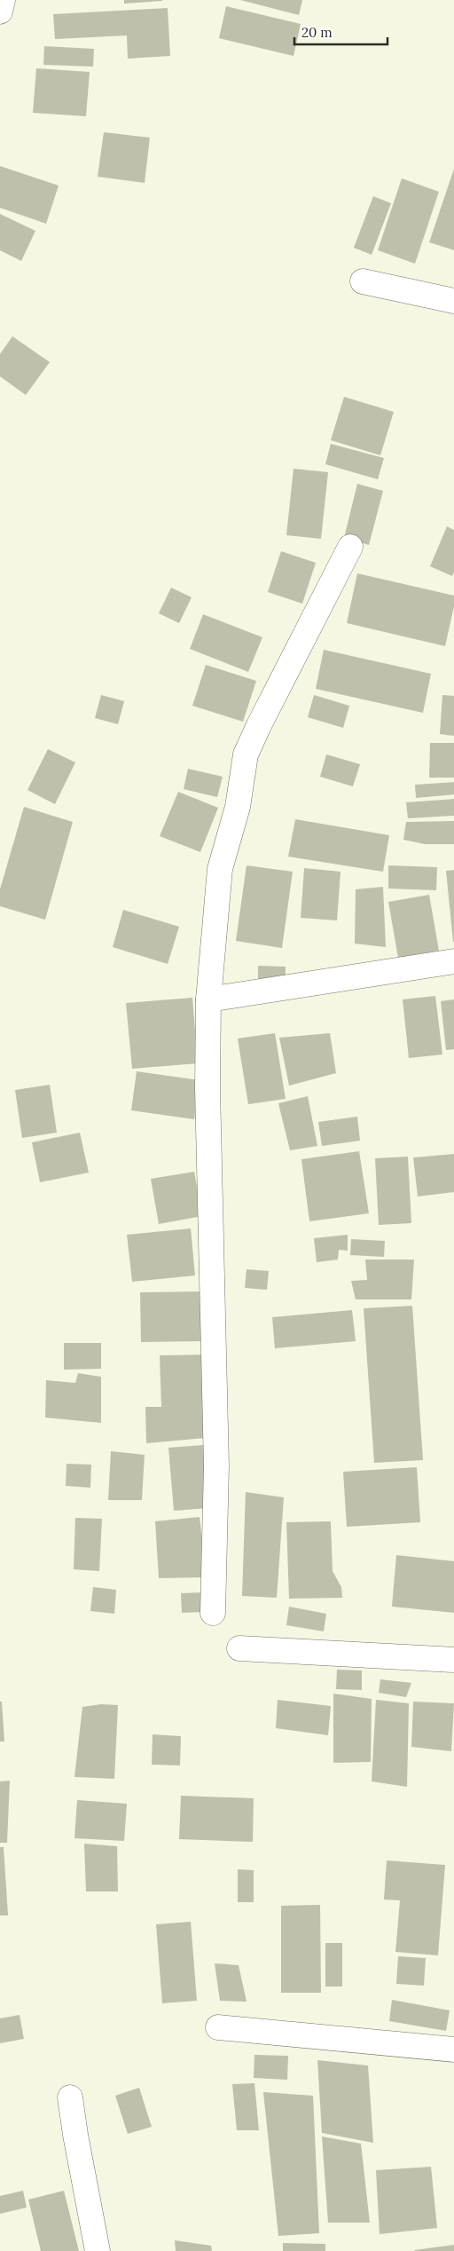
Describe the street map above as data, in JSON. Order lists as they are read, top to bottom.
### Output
{
  "scale_bar": "20 m"
}
